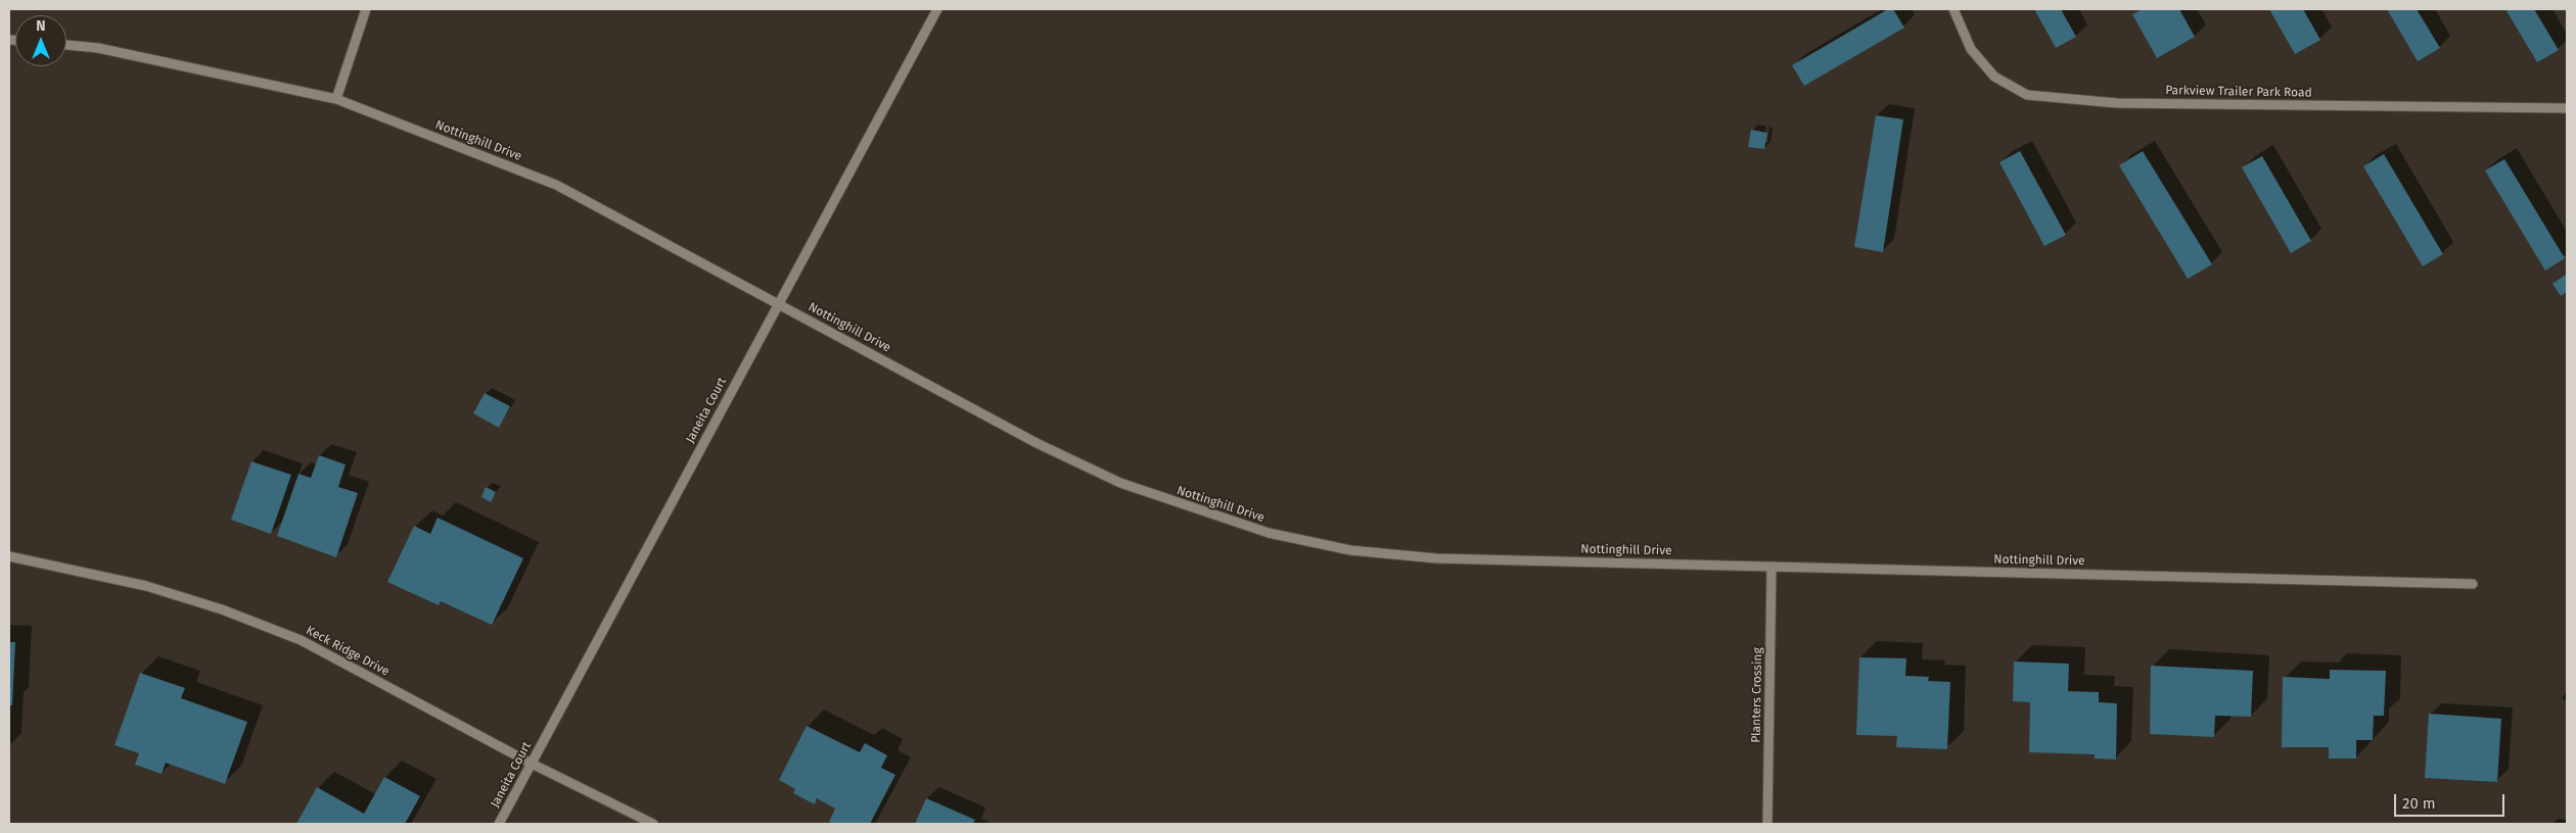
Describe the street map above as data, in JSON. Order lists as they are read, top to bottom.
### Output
{
  "streets": {
    "street": [
      "Parkview Trailer Park Road",
      "Nottinghill Drive",
      "Janeita Court",
      "Keck Ridge Drive",
      "Planters Crossing"
    ]
  },
  "crossings": [
    ["Nottinghill Drive", "Janeita Court"],
    ["Nottinghill Drive", "Planters Crossing"],
    ["Janeita Court", "Keck Ridge Drive"]
  ],
  "scale_bar": "20 m",
  "north": "top"
}
